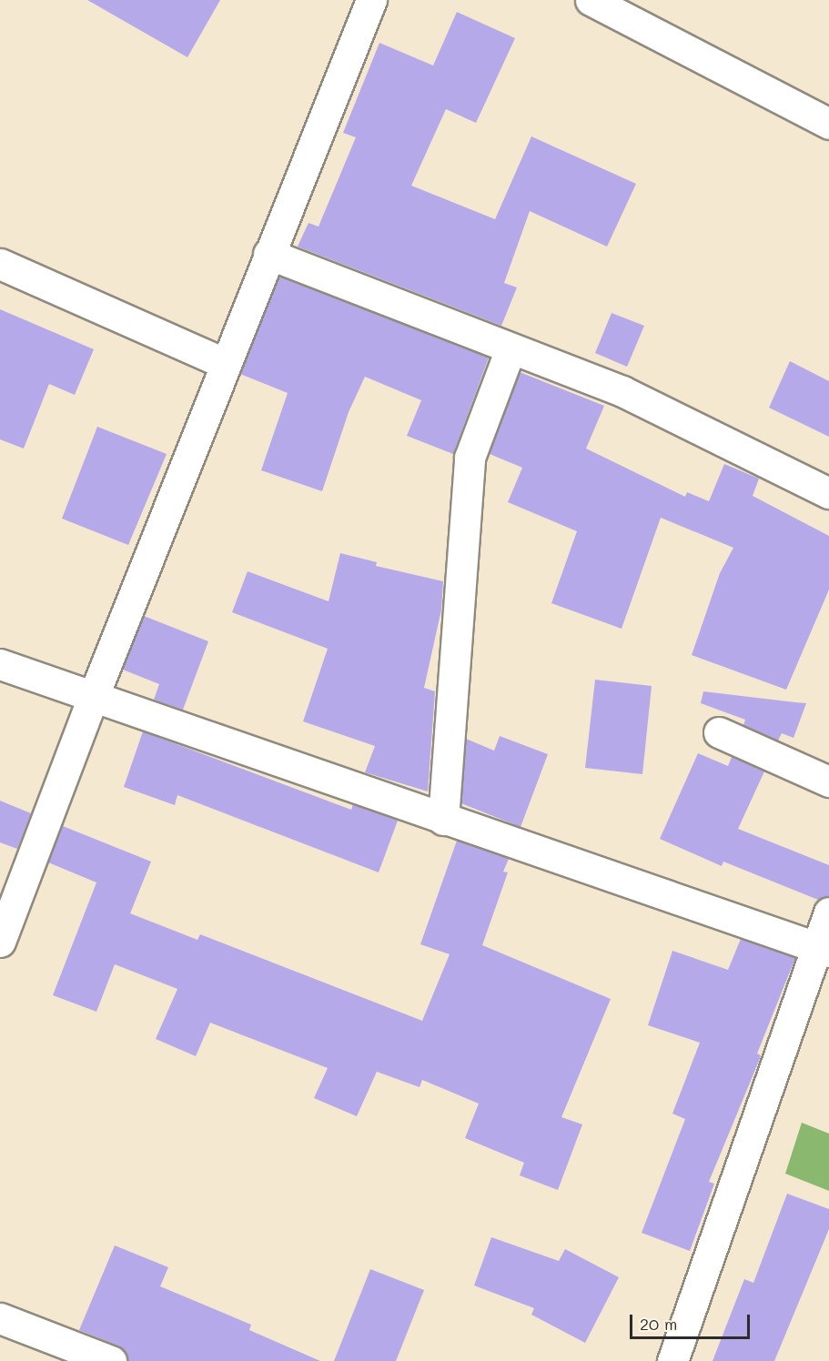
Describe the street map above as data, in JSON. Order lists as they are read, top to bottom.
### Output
{
  "scale_bar": "20 m"
}
